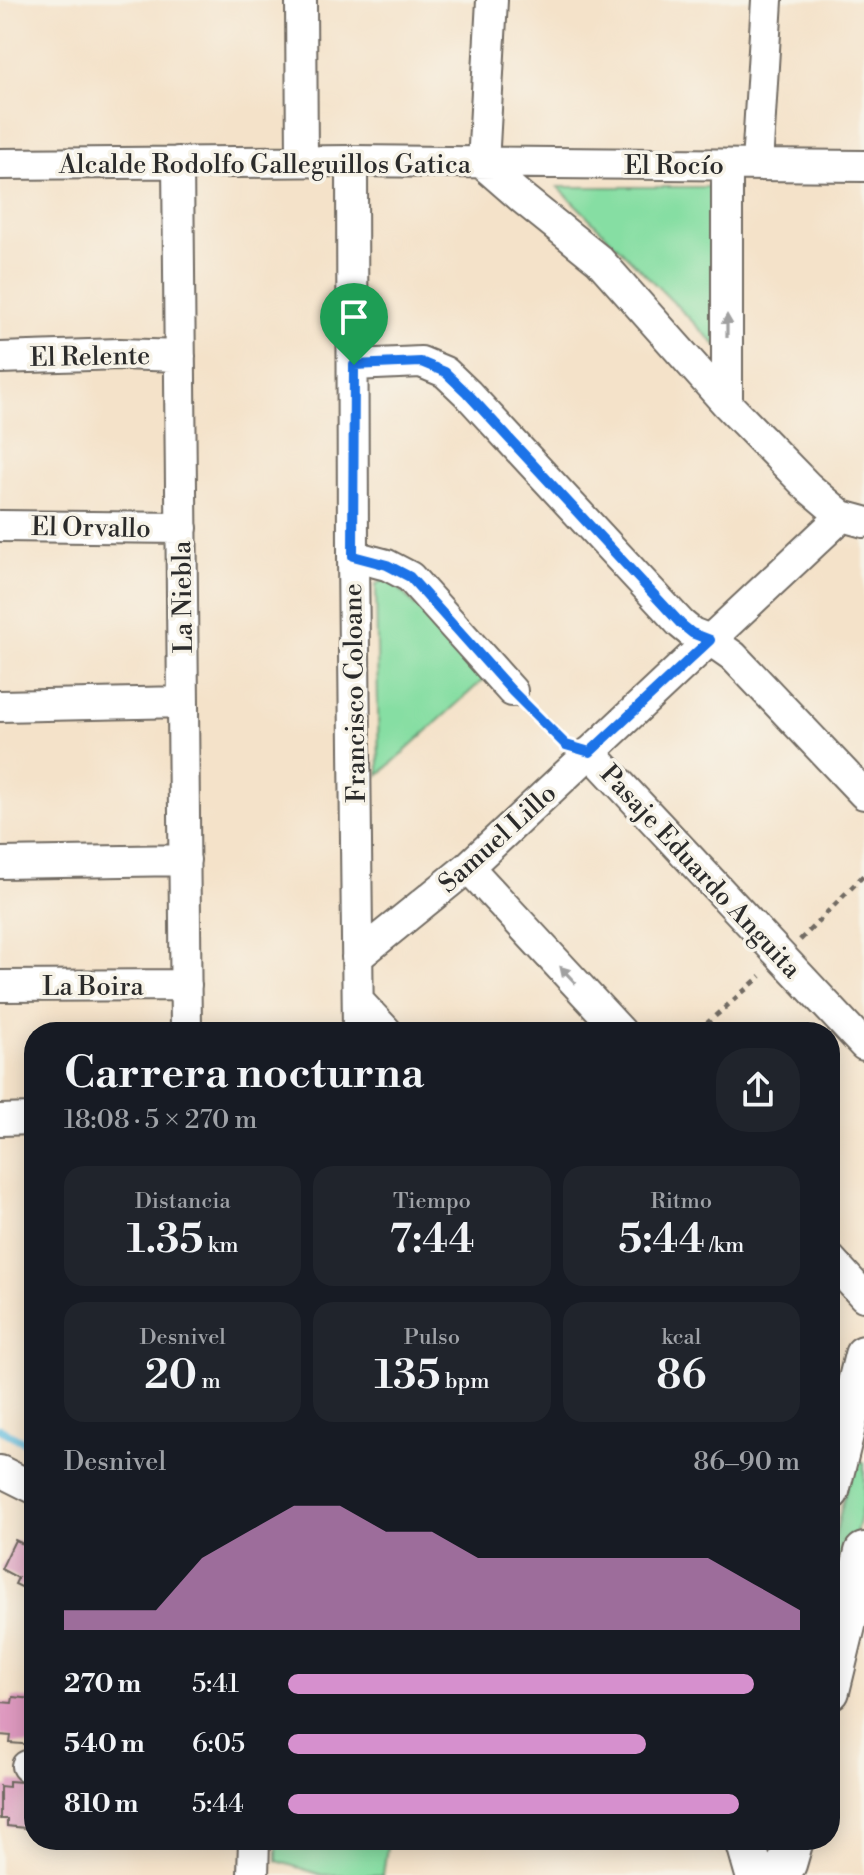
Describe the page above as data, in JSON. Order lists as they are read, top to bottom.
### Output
{
  "streets": {
    "street": [
      "Alcalde Rodolfo Galleguillos Gatica",
      "El Rocío",
      "El Relente",
      "El Orvallo",
      "La Niebla",
      "Francisco Coloane",
      "Samuel Lillo",
      "Pasaje Eduardo Anguita",
      "La Boira"
    ]
  },
  "crossings": [
    ["Alcalde Rodolfo Galleguillos Gatica", "El Rocío"],
    ["Alcalde Rodolfo Galleguillos Gatica", "La Niebla"],
    ["Alcalde Rodolfo Galleguillos Gatica", "Francisco Coloane"],
    ["Alcalde Rodolfo Galleguillos Gatica", "Samuel Lillo"],
    ["El Relente", "La Niebla"],
    ["El Orvallo", "La Niebla"],
    ["La Niebla", "La Boira"],
    ["Francisco Coloane", "Samuel Lillo"],
    ["Samuel Lillo", "Pasaje Eduardo Anguita"]
  ],
  "page": {
    "heading": ["Carrera nocturna", "18:08 · 5 × 270 m"],
    "stats": [
      ["Distancia", "1.35 km"],
      ["Tiempo", "7:44"],
      ["Ritmo", "5:44 /km"],
      ["Desnivel", "20 m"],
      ["Pulso", "135 bpm"],
      ["kcal", "86"]
    ],
    "chart": ["Desnivel", "86–90 m"],
    "list": [
      {
        "name": "270 m",
        "note": "5:41"
      },
      {
        "name": "540 m",
        "note": "6:05"
      },
      {
        "name": "810 m",
        "note": "5:44"
      }
    ]
  }
}
